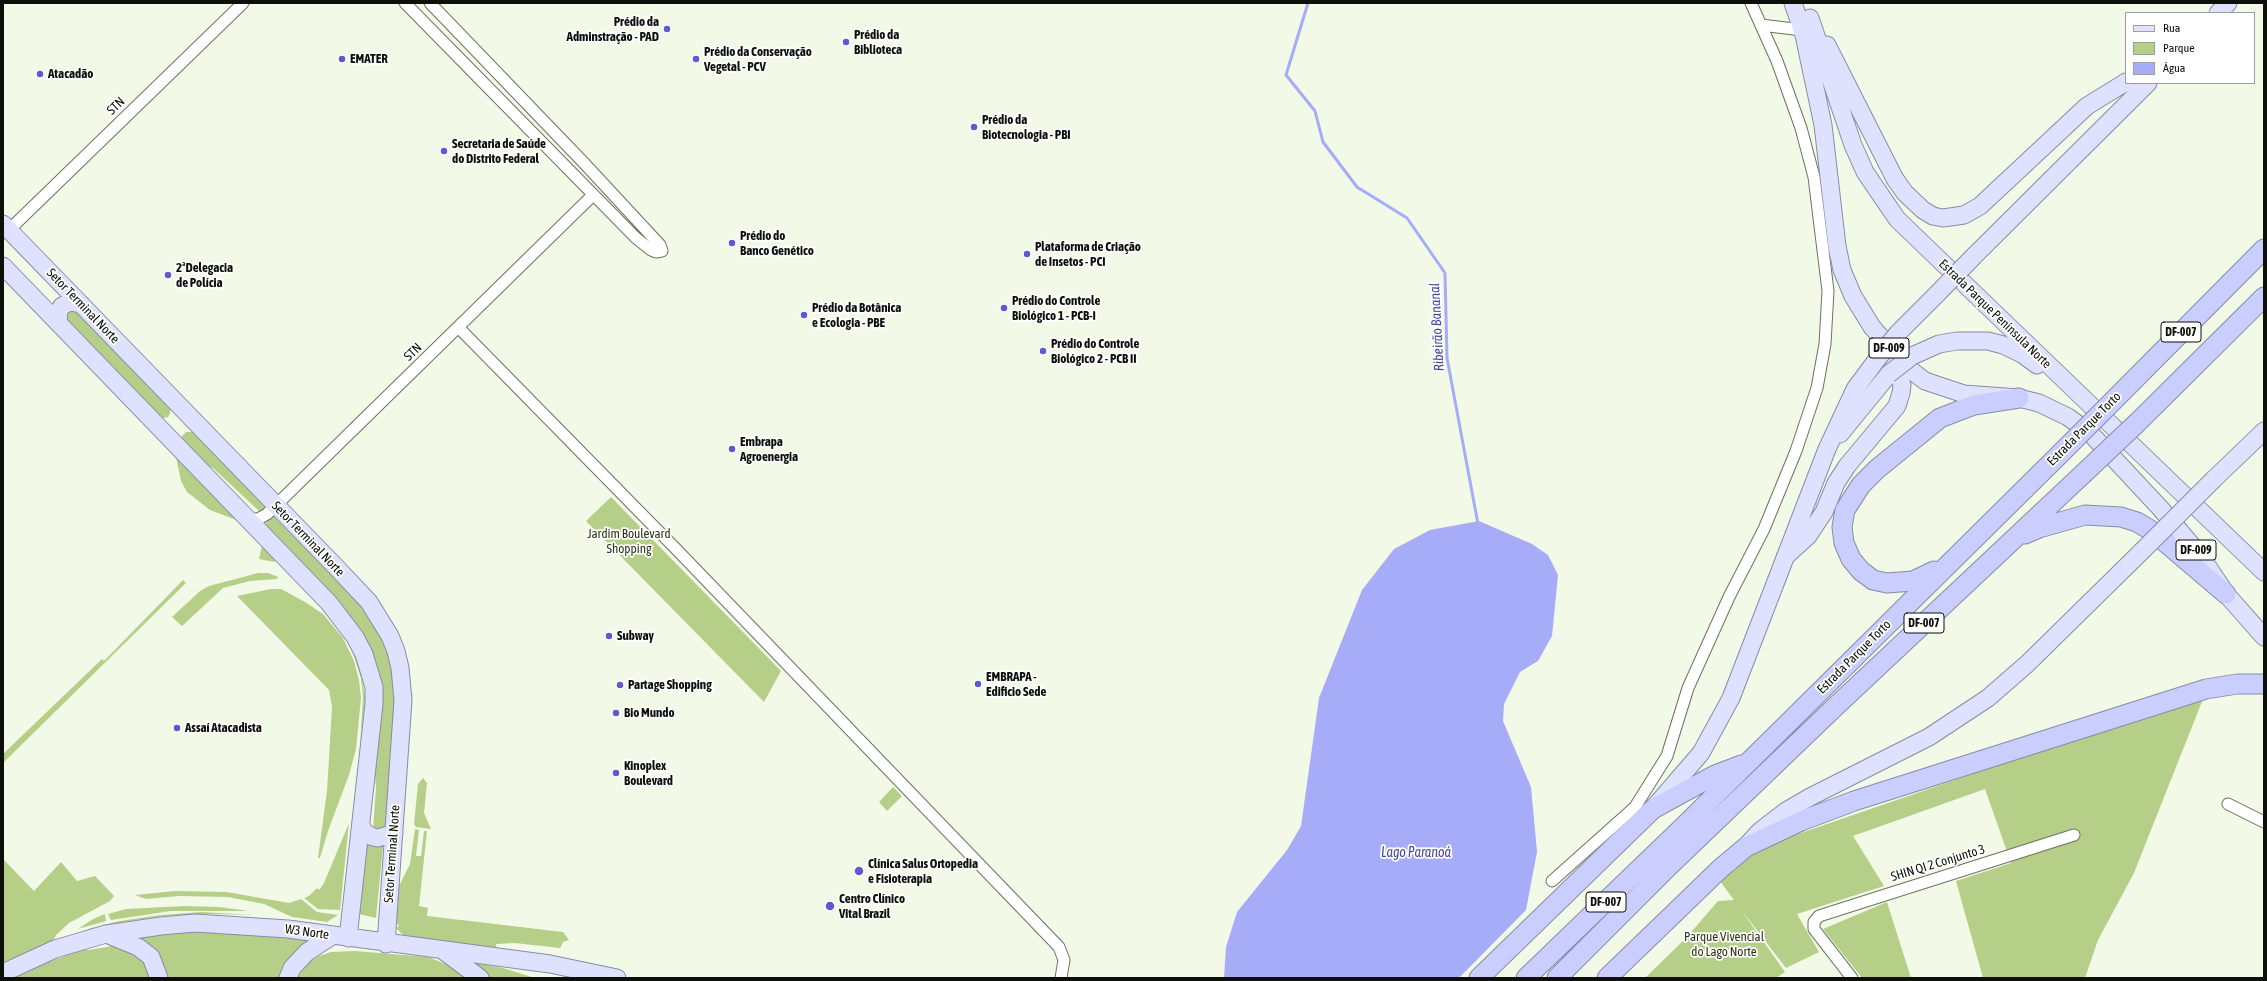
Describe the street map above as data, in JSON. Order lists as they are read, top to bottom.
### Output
{
  "streets": {
    "highway": ["DF-007", "Estrada Parque Torto"],
    "main road": [
      "Setor Terminal Norte",
      "Estrada Parque Península Norte",
      "DF-009",
      "W3 Norte"
    ],
    "street": ["STN", "SHIN QI 2 Conjunto 3"]
  },
  "crossings": [
    ["STN", "Setor Terminal Norte"],
    ["Setor Terminal Norte", "W3 Norte"],
    ["Estrada Parque Península Norte", "DF-009"]
  ],
  "water": ["Ribeirão Bananal", "Lago Paranoá"],
  "parks": ["Jardim Boulevard Shopping", "Parque Vivencial do Lago Norte"],
  "places": [
    "Prédio da Adminstração - PAD",
    "Prédio da Biblioteca",
    "EMATER",
    "Prédio da Conservação Vegetal - PCV",
    "Atacadão",
    "Prédio da Biotecnologia - PBI",
    "Secretaria de Saúde do Distrito Federal",
    "Prédio do Banco Genético",
    "Plataforma de Criação de Insetos - PCI",
    "2ªDelegacia de Polícia",
    "Prédio do Controle Biológico 1 - PCB-I",
    "Prédio da Botânica e Ecologia - PBE",
    "Prédio do Controle Biológico 2 - PCB II",
    "Embrapa Agroenergia",
    "Subway",
    "EMBRAPA - Edificio Sede",
    "Partage Shopping",
    "Bio Mundo",
    "Assaí Atacadista",
    "Kinoplex Boulevard",
    "Clínica Salus Ortopedia e Fisioterapia",
    "Centro Clínico Vital Brazil"
  ],
  "legend": ["Rua", "Parque", "Água"]
}
